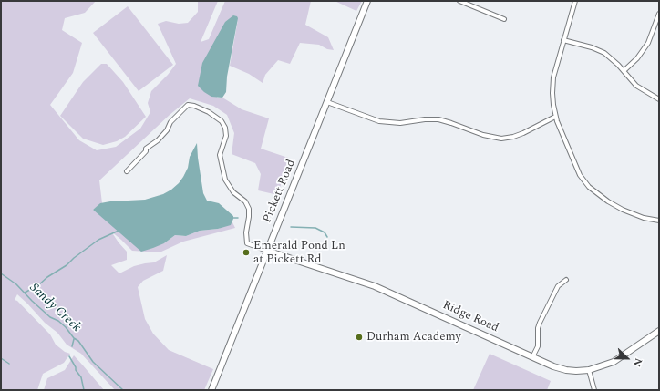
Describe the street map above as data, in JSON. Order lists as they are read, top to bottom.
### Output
{
  "streets": {
    "street": ["Pickett Road", "Ridge Road"]
  },
  "crossings": [
    ["Pickett Road", "Ridge Road"]
  ],
  "water": ["Sandy Creek"],
  "places": ["Emerald Pond Ln at Pickett Rd", "Durham Academy"],
  "north": "right"
}
